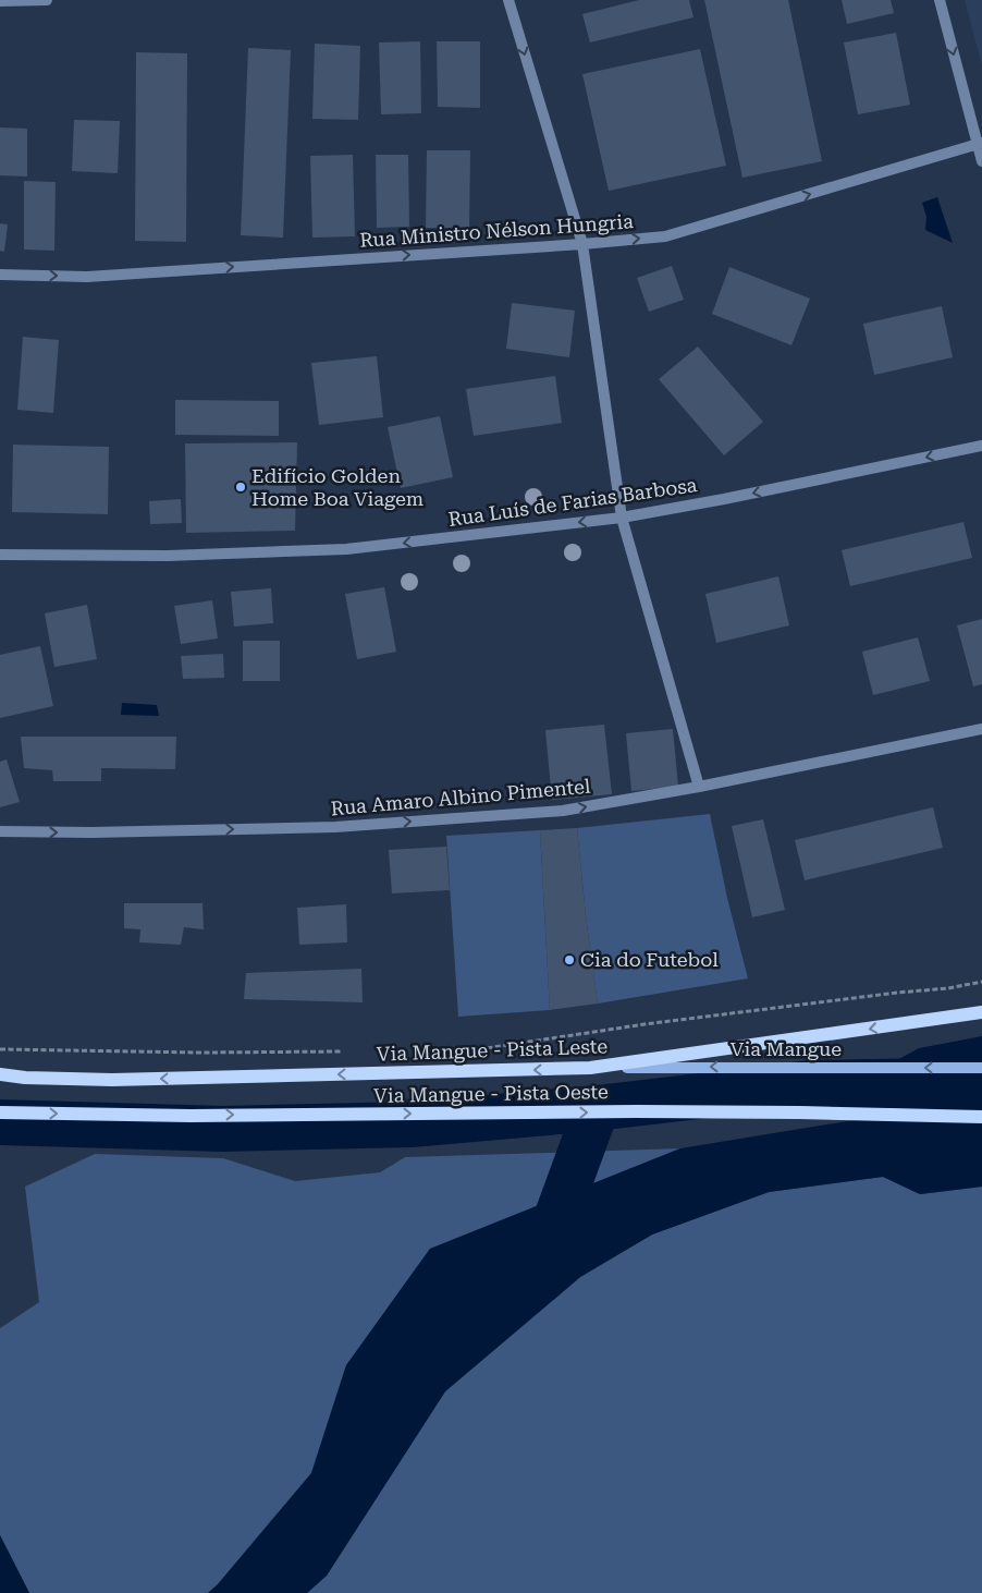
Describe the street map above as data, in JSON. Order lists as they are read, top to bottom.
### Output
{
  "streets": {
    "main road": ["Via Mangue", "Via Mangue - Pista Leste", "Via Mangue - Pista Oeste"],
    "street": ["Rua Ministro Nélson Hungria", "Rua Luís de Farias Barbosa", "Rua Amaro Albino Pimentel"]
  },
  "crossings": [
    ["Via Mangue", "Via Mangue - Pista Leste"]
  ],
  "one_way": [
    "Rua Ministro Nélson Hungria",
    "Rua Luís de Farias Barbosa",
    "Rua Amaro Albino Pimentel",
    "Via Mangue",
    "Via Mangue - Pista Leste",
    "Via Mangue - Pista Oeste"
  ],
  "places": ["Edifício Golden Home Boa Viagem", "Cia do Futebol"]
}
